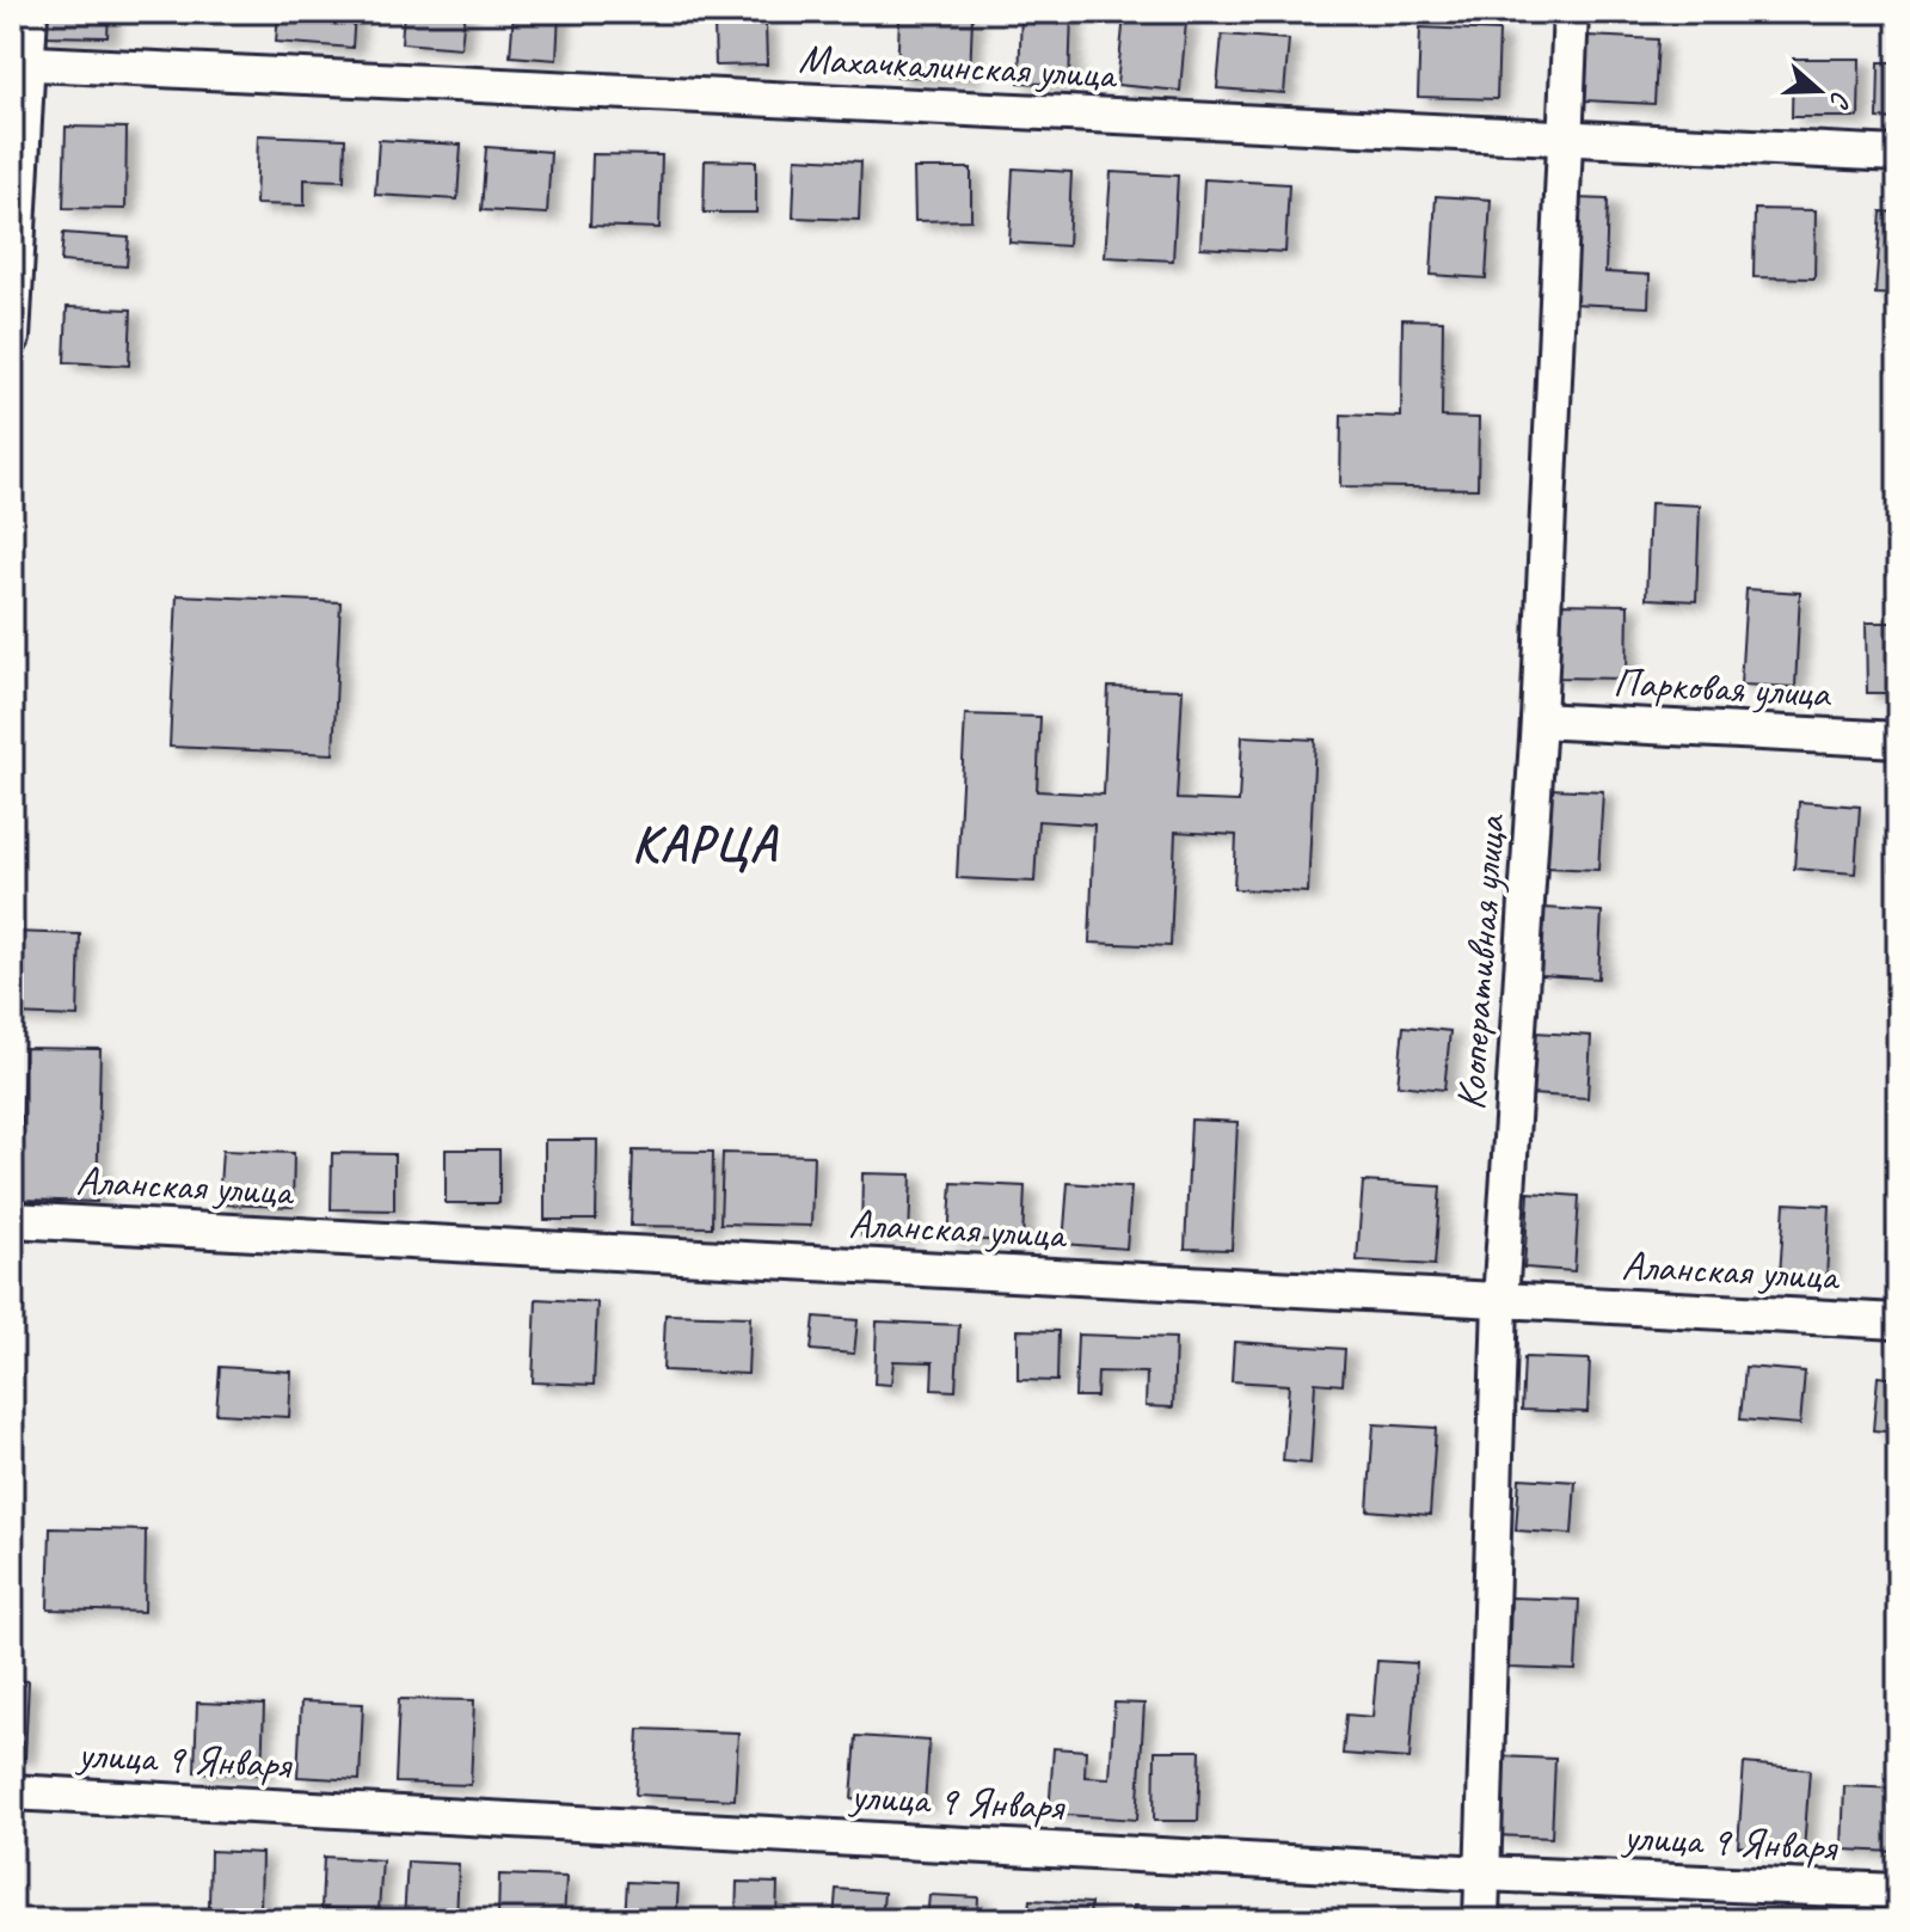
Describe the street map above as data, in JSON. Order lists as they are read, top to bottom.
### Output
{
  "streets": {
    "street": [
      "Махачкалинская улица",
      "Парковая улица",
      "Кооперативная улица",
      "Аланская улица",
      "улица 9 Января"
    ]
  },
  "crossings": [
    ["Махачкалинская улица", "Кооперативная улица"],
    ["Парковая улица", "Кооперативная улица"],
    ["Кооперативная улица", "Аланская улица"],
    ["Кооперативная улица", "улица 9 Января"]
  ],
  "districts": ["КАРЦА"],
  "north": "right"
}
